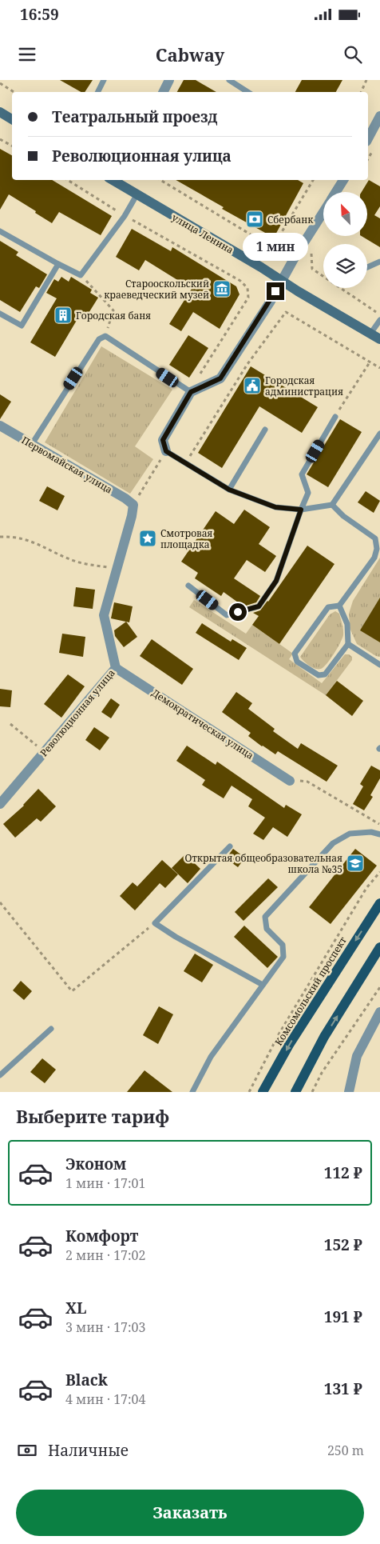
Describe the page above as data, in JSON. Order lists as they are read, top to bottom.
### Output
{
  "streets": {
    "main road": ["улица Ленина", "Комсомольский проспект"],
    "street": ["Первомайская улица", "Революционная улица", "Демократическая улица"]
  },
  "crossings": [
    ["Первомайская улица", "Революционная улица"],
    ["Революционная улица", "Демократическая улица"]
  ],
  "places": {
    "bank": ["Сбербанк"],
    "museum": ["Старооскольский краеведческий музей"],
    "building": ["Городская баня"],
    "public building": ["Городская администрация"],
    "place": ["Смотровая площадка"],
    "school or university": ["Открытая общеобразовательная школа №35"]
  },
  "north": "top left",
  "page": {
    "status": "16:59",
    "header": "Cabway",
    "banner": ["Театральный проезд", "Революционная улица"],
    "bubble": "1 мин",
    "heading": "Выберите тариф",
    "list": [
      {
        "name": "Эконом",
        "note": "1 мин · 17:01",
        "value": "112 ₽"
      },
      {
        "name": "Комфорт",
        "note": "2 мин · 17:02",
        "value": "152 ₽"
      },
      {
        "name": "XL",
        "note": "3 мин · 17:03",
        "value": "191 ₽"
      },
      {
        "name": "Black",
        "note": "4 мин · 17:04",
        "value": "131 ₽"
      }
    ],
    "pay": ["Наличные", "250 m"],
    "buttons": "Заказать"
  }
}
